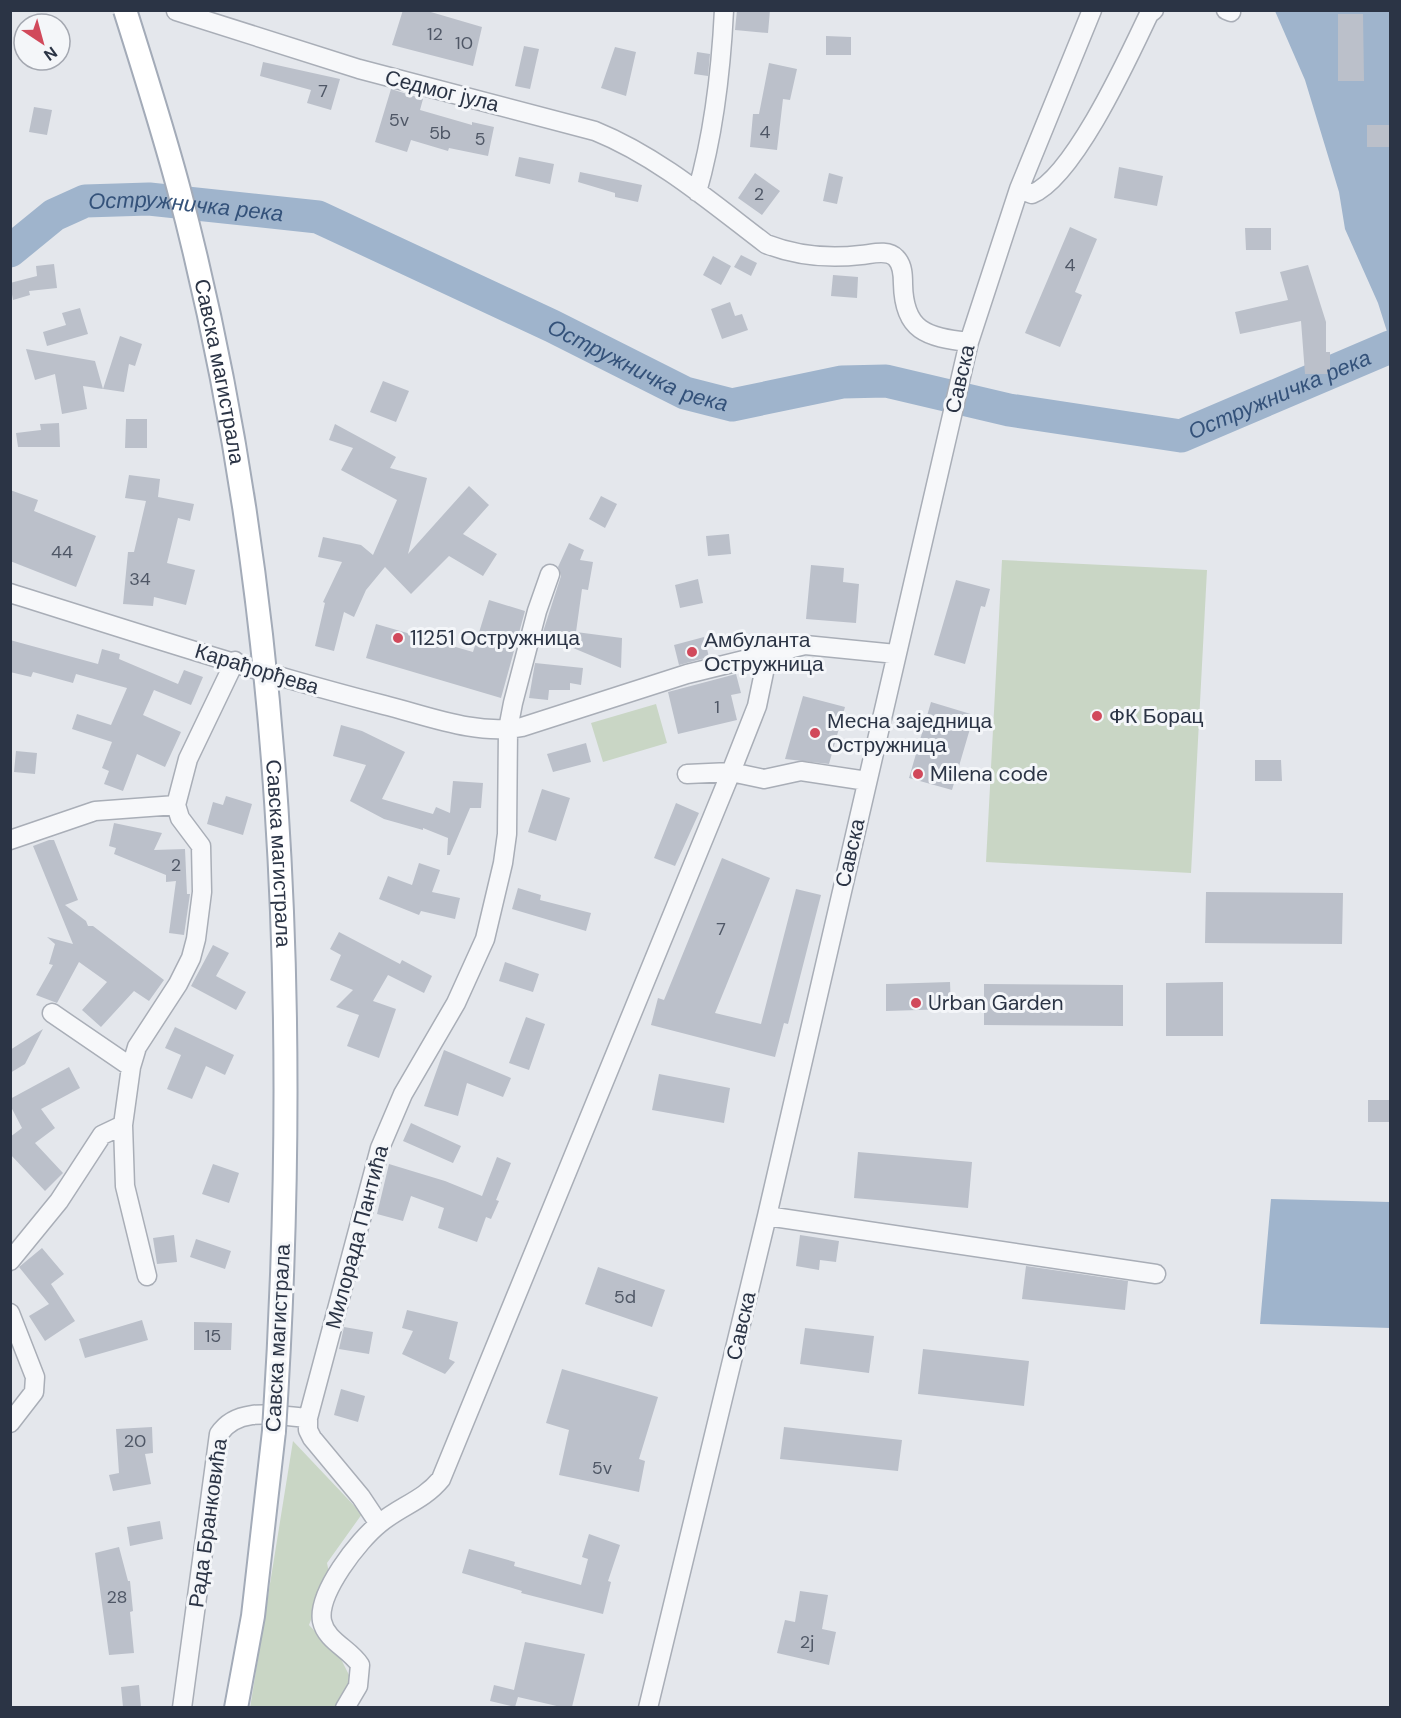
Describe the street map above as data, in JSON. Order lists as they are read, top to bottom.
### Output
{
  "streets": {
    "main road": ["Савска магистрала"],
    "street": [
      "Седмог јула",
      "Савска",
      "Карађорђева",
      "Милорада Пантића",
      "Рада Бранковића"
    ]
  },
  "crossings": [
    ["Седмог јула", "Савска"],
    ["Савска", "Карађорђева"],
    ["Карађорђева", "Милорада Пантића"],
    ["Милорада Пантића", "Рада Бранковића"]
  ],
  "water": ["Остружничка река"],
  "places": [
    "11251 Остружница",
    "Амбуланта Остружница",
    "ФК Борац",
    "Месна заједница Остружница",
    "Milena code",
    "Urban Garden"
  ],
  "house_numbers": [
    "12",
    "10",
    "7",
    "5v",
    "4",
    "5b",
    "5",
    "2",
    "4",
    "44",
    "34",
    "1",
    "2",
    "7",
    "5d",
    "15",
    "20",
    "5v",
    "28",
    "2j"
  ],
  "north": "bottom right"
}
